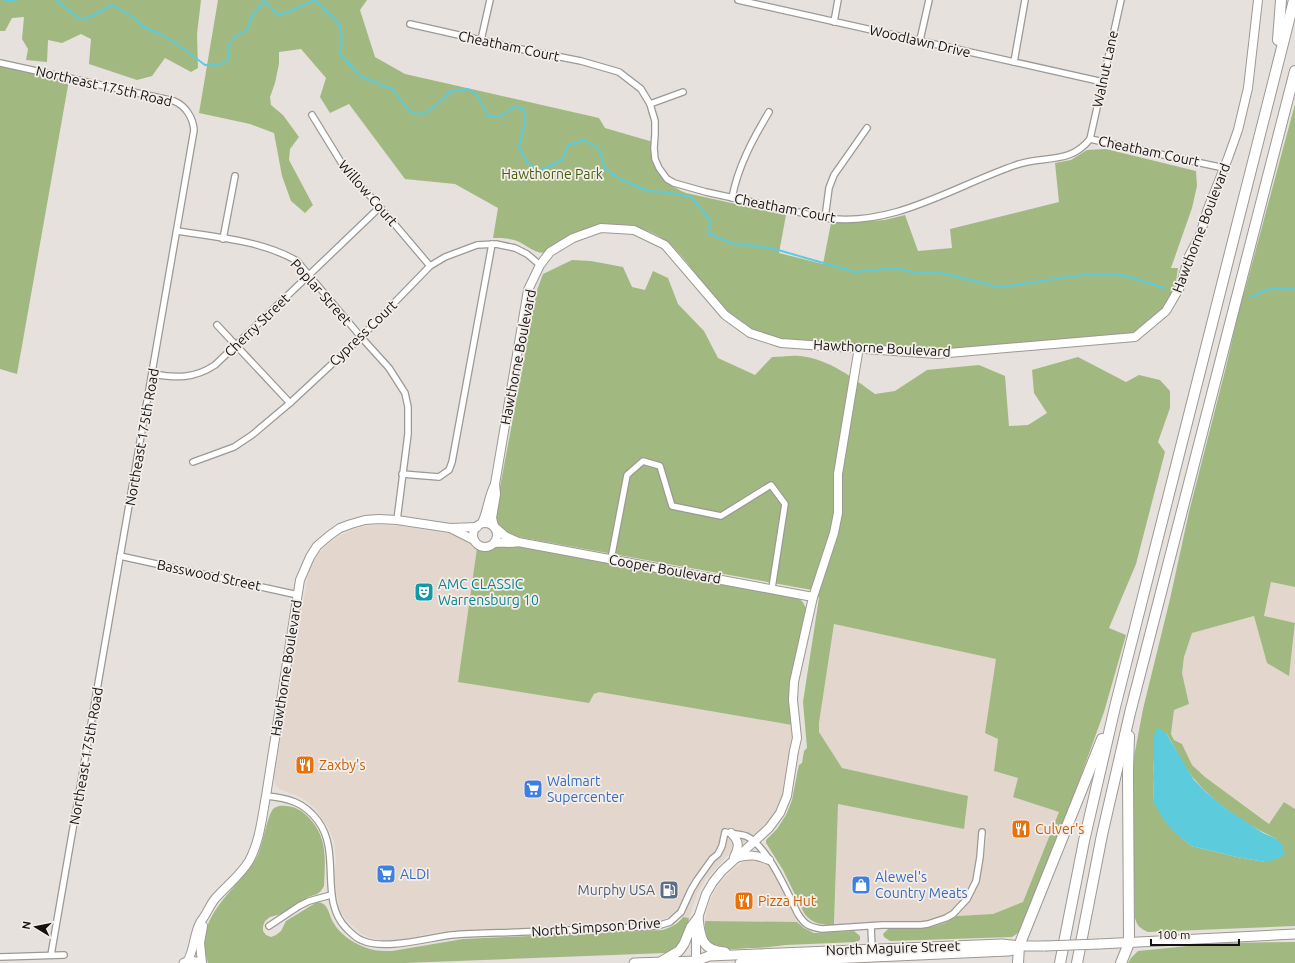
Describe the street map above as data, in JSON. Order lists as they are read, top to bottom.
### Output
{
  "streets": {
    "main road": ["North Maguire Street"],
    "street": [
      "Woodlawn Drive",
      "Cheatham Court",
      "Walnut Lane",
      "Northeast 175th Road",
      "Willow Court",
      "Hawthorne Boulevard",
      "Poplar Street",
      "Cherry Street",
      "Cypress Court",
      "Cooper Boulevard",
      "Basswood Street",
      "North Simpson Drive"
    ]
  },
  "crossings": [
    ["Woodlawn Drive", "Walnut Lane"],
    ["Cheatham Court", "Walnut Lane"],
    ["Cheatham Court", "Hawthorne Boulevard"],
    ["Northeast 175th Road", "Poplar Street"],
    ["Northeast 175th Road", "Cherry Street"],
    ["Northeast 175th Road", "Basswood Street"],
    ["Willow Court", "Cherry Street"],
    ["Willow Court", "Cypress Court"],
    ["Hawthorne Boulevard", "Poplar Street"],
    ["Hawthorne Boulevard", "Cypress Court"],
    ["Hawthorne Boulevard", "Cooper Boulevard"],
    ["Hawthorne Boulevard", "Basswood Street"],
    ["Hawthorne Boulevard", "North Simpson Drive"],
    ["Poplar Street", "Cherry Street"],
    ["Poplar Street", "Cypress Court"]
  ],
  "parks": ["Hawthorne Park"],
  "places": {
    "theatre": ["AMC CLASSIC Warrensburg 10"],
    "restaurant": ["Zaxby's", "Culver's", "Pizza Hut"],
    "supermarket": ["Walmart Supercenter", "ALDI"],
    "shop": ["Alewel's Country Meats"],
    "fuel station": ["Murphy USA"]
  },
  "scale_bar": "100 m",
  "north": "left"
}
